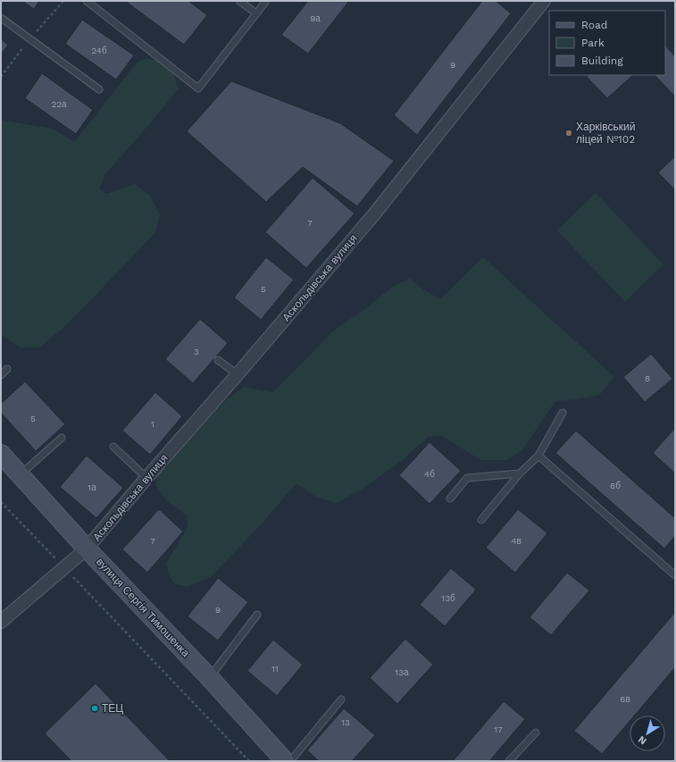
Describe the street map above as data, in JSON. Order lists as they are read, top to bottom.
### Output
{
  "streets": {
    "street": ["Аскольдівська вулиця", "вулиця Сергія Тимошенка"]
  },
  "crossings": [
    ["Аскольдівська вулиця", "вулиця Сергія Тимошенка"]
  ],
  "places": ["Харківський ліцей №102", "ТЕЦ"],
  "house_numbers": [
    "9а",
    "24б",
    "9",
    "22а",
    "7",
    "5",
    "3",
    "8",
    "5",
    "1",
    "4б",
    "6б",
    "1а",
    "7",
    "4в",
    "13б",
    "9",
    "11",
    "13а",
    "6в",
    "13",
    "17"
  ],
  "legend": ["Road", "Park", "Building"],
  "north": "bottom left"
}
